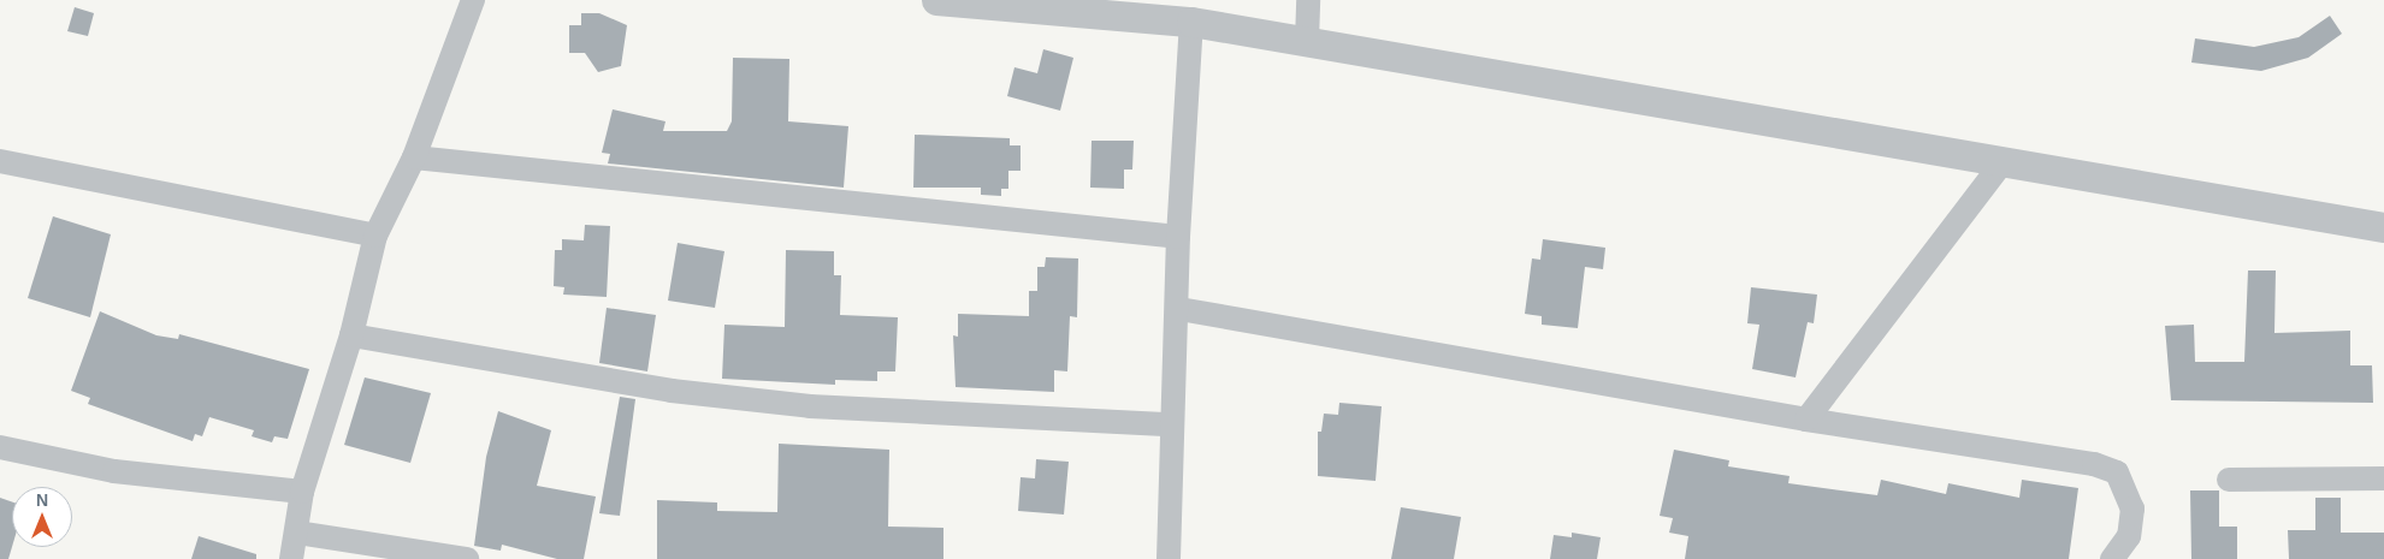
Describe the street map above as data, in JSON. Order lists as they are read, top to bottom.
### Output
{
  "north": "top"
}
